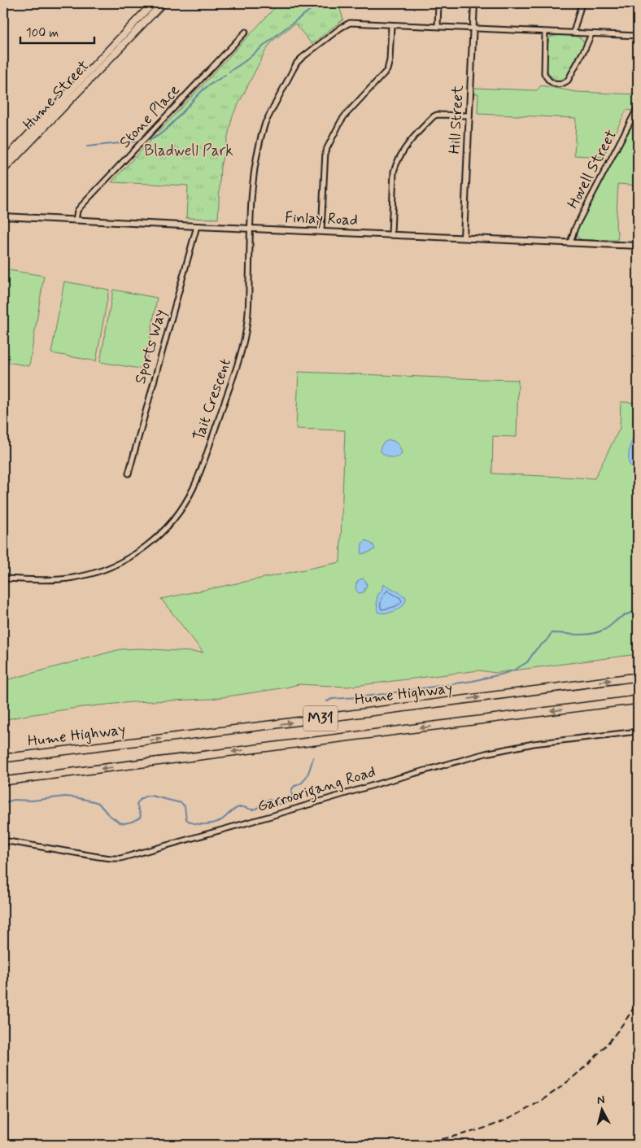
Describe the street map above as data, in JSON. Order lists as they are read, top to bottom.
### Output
{
  "streets": {
    "highway": ["Hume Highway", "M31"],
    "main road": ["Hume Street"],
    "street": [
      "Stone Place",
      "Hill Street",
      "Hovell Street",
      "Finlay Road",
      "Sports Way",
      "Tait Crescent",
      "Garroorigang Road"
    ]
  },
  "crossings": [
    ["Stone Place", "Finlay Road"],
    ["Hill Street", "Finlay Road"],
    ["Hill Street", "Tait Crescent"],
    ["Hovell Street", "Finlay Road"],
    ["Finlay Road", "Sports Way"],
    ["Finlay Road", "Tait Crescent"]
  ],
  "parks": ["Bladwell Park"],
  "scale_bar": "100 m",
  "north": "top"
}
